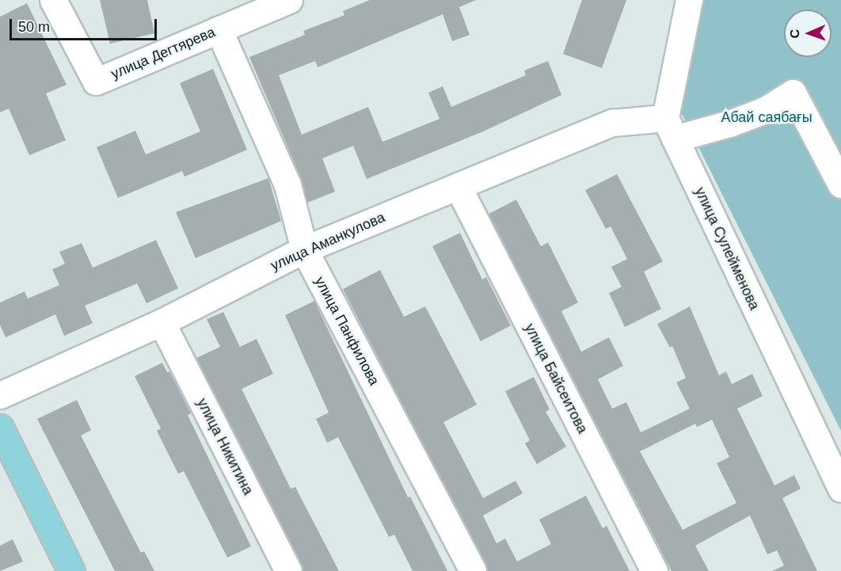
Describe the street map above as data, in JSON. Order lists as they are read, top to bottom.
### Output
{
  "streets": {
    "street": [
      "улица Дегтярева",
      "улица Аманкулова",
      "улица Сулейменова",
      "улица Панфилова",
      "улица Байсеитова",
      "улица Никитина"
    ]
  },
  "crossings": [
    ["улица Дегтярева", "улица Панфилова"],
    ["улица Аманкулова", "улица Сулейменова"],
    ["улица Аманкулова", "улица Панфилова"],
    ["улица Аманкулова", "улица Байсеитова"],
    ["улица Аманкулова", "улица Никитина"]
  ],
  "parks": ["Абай саябағы"],
  "scale_bar": "50 m",
  "north": "left"
}
